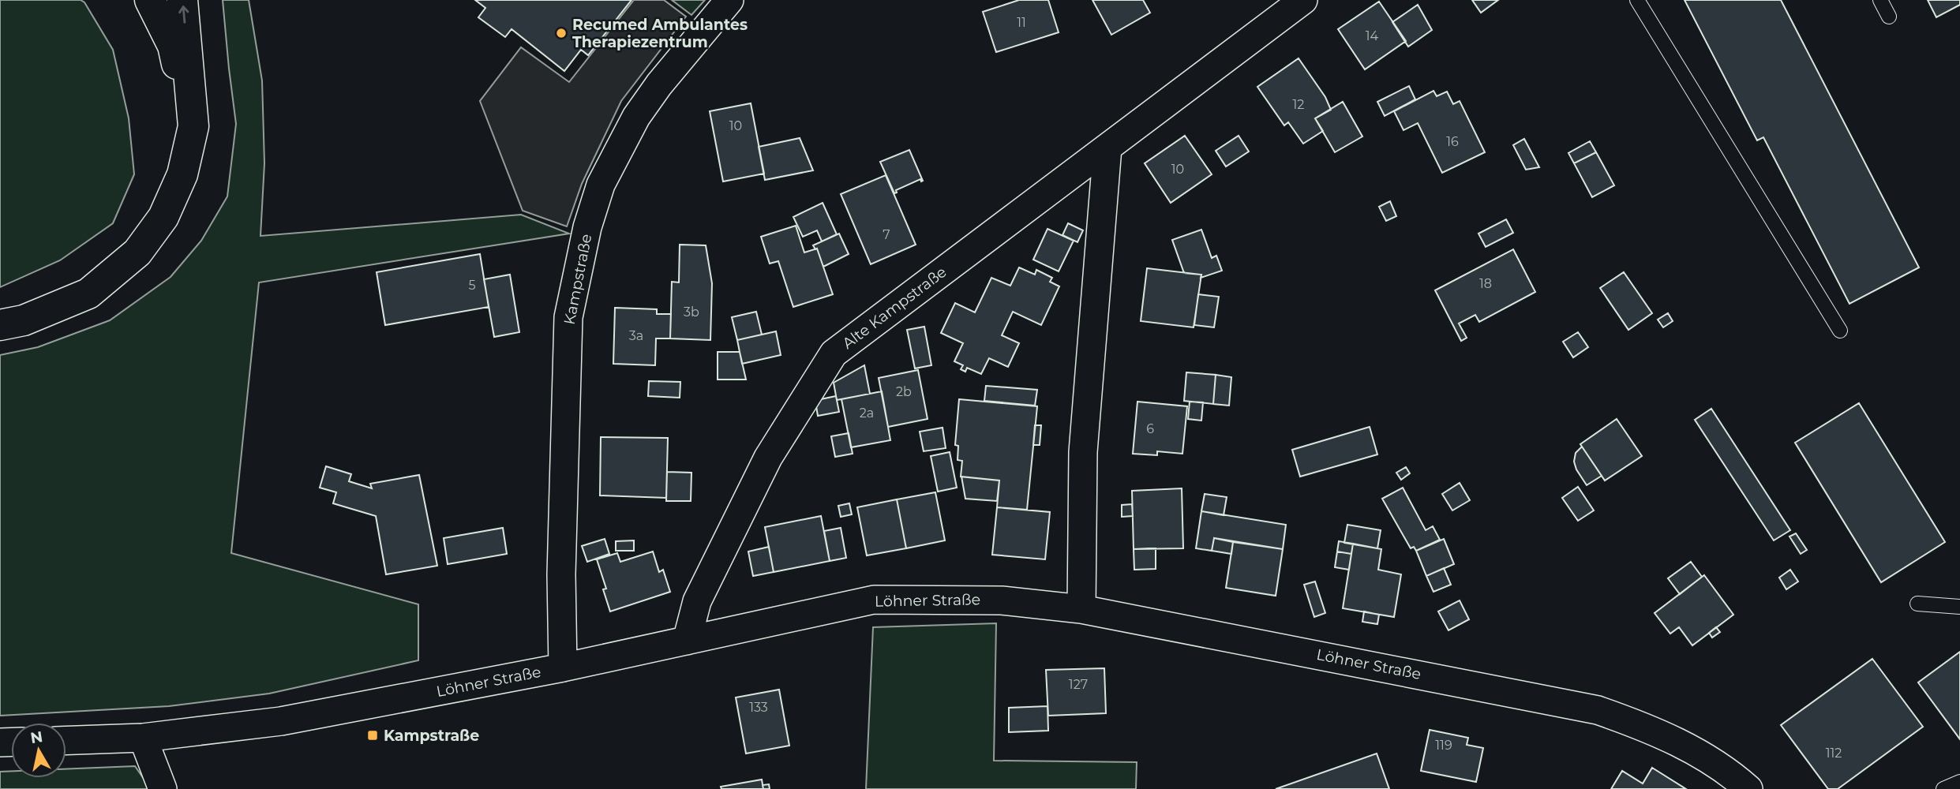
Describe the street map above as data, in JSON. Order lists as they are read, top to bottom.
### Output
{
  "streets": {
    "street": ["Kampstraße", "Alte Kampstraße", "Löhner Straße"]
  },
  "crossings": [
    ["Kampstraße", "Löhner Straße"],
    ["Alte Kampstraße", "Löhner Straße"]
  ],
  "places": {
    "other": ["Recumed Ambulantes Therapiezentrum"],
    "transit": ["Kampstraße"]
  },
  "house_numbers": [
    "11",
    "14",
    "12",
    "10",
    "16",
    "10",
    "7",
    "18",
    "5",
    "3b",
    "3a",
    "2b",
    "2a",
    "6",
    "127",
    "133",
    "119",
    "112"
  ],
  "north": "top"
}
